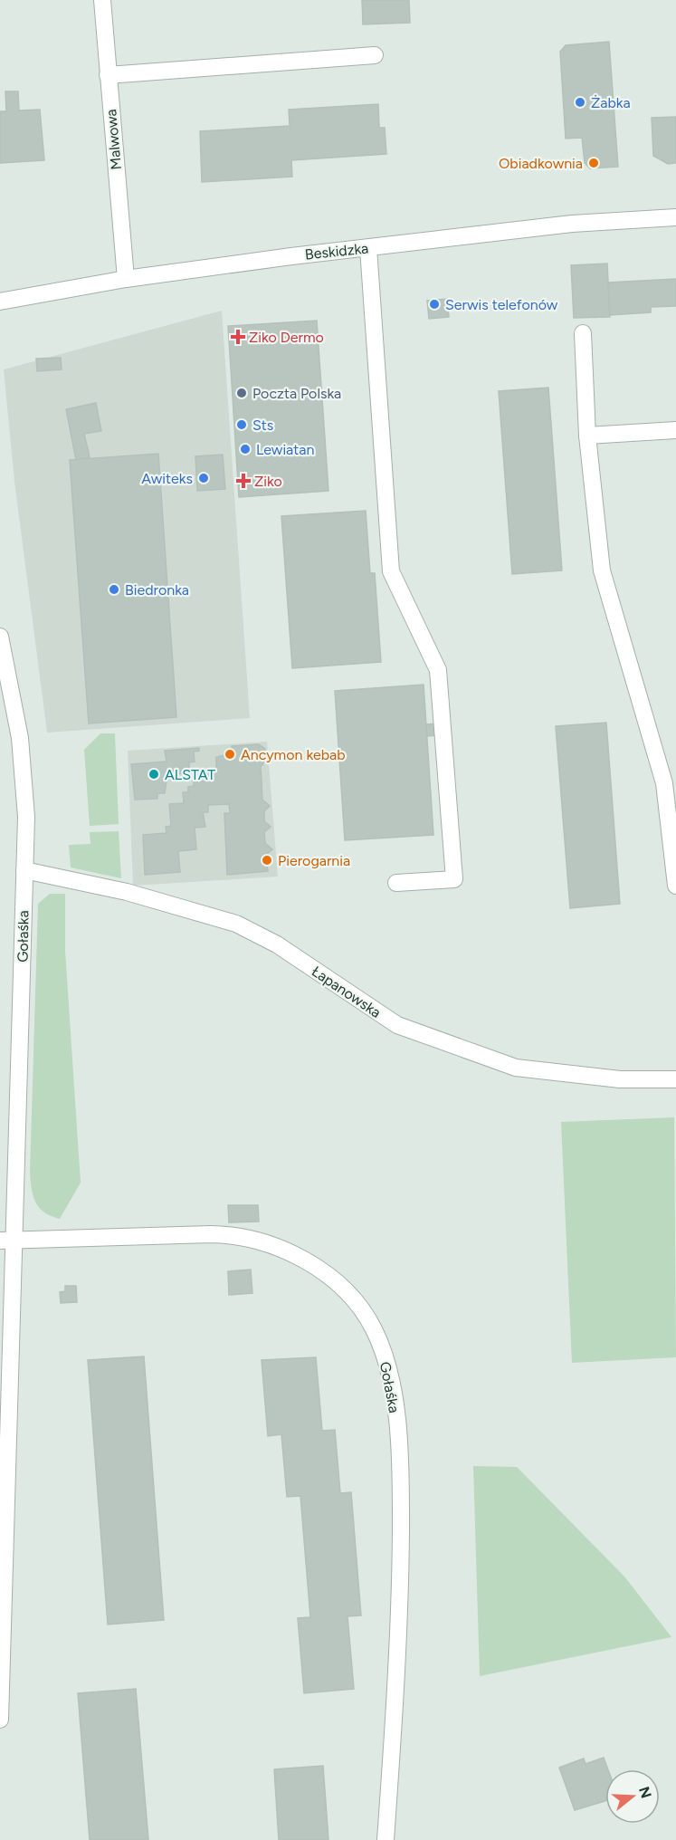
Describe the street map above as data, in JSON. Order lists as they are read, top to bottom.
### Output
{
  "streets": {
    "street": [
      "Malwowa",
      "Beskidzka",
      "Gołaśka",
      "Łapanowska"
    ]
  },
  "crossings": [
    ["Malwowa", "Beskidzka"],
    ["Gołaśka", "Łapanowska"]
  ],
  "places": {
    "other": [
      "Żabka",
      "Obiadkownia",
      "Serwis telefonów",
      "Poczta Polska",
      "Sts",
      "Lewiatan",
      "Awiteks",
      "Biedronka",
      "Ancymon kebab",
      "ALSTAT",
      "Pierogarnia"
    ],
    "health": ["Ziko Dermo", "Ziko"]
  },
  "north": "right"
}
